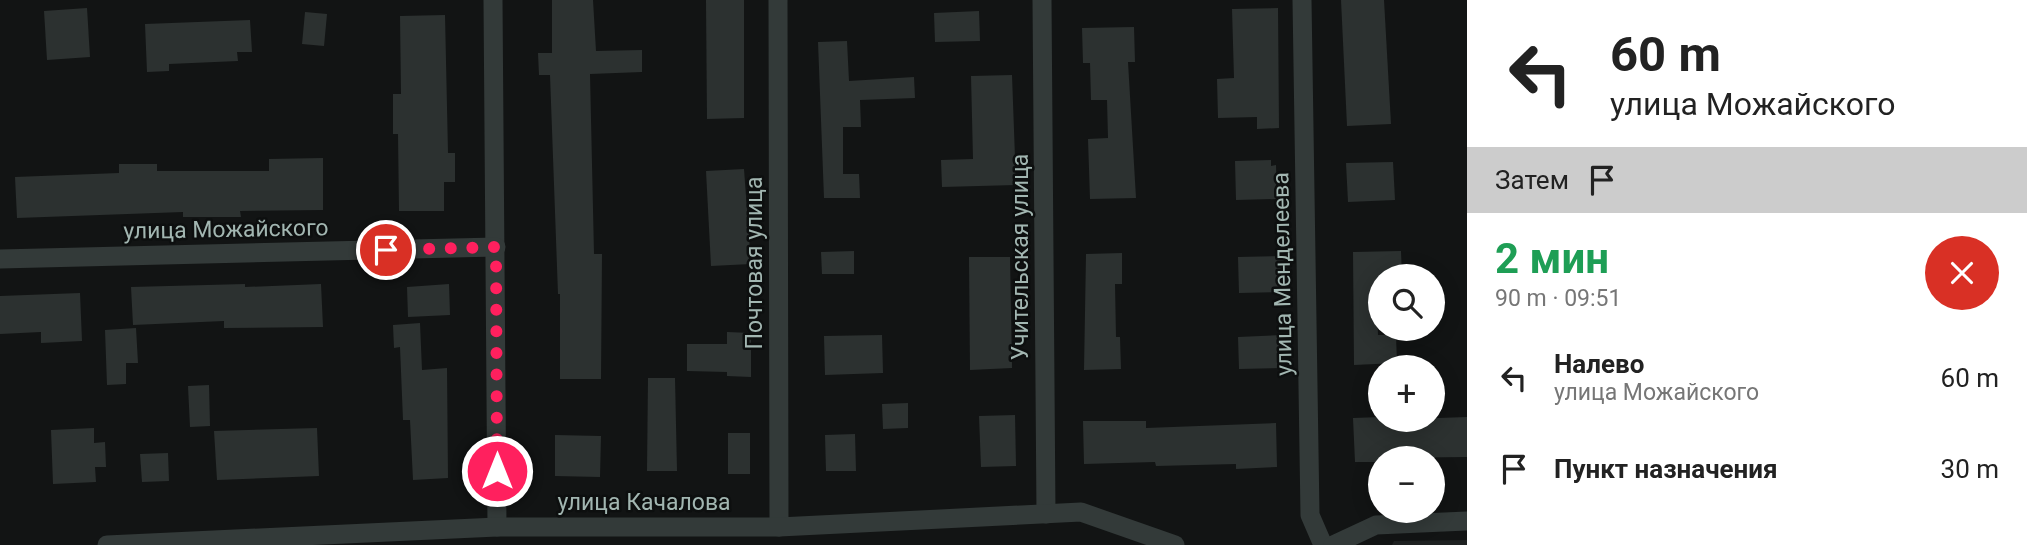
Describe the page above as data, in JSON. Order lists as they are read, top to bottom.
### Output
{
  "streets": {
    "street": [
      "улица Можайского",
      "Учительская улица",
      "Почтовая улица",
      "улица Менделеева",
      "улица Качалова"
    ]
  },
  "crossings": [
    ["Учительская улица", "улица Качалова"],
    ["Почтовая улица", "улица Качалова"]
  ],
  "page": {
    "turn": ["60 m", "улица Можайского"],
    "then": "Затем",
    "heading": ["2 мин", "90 m · 09:51"],
    "map_buttons": ["+", "−"],
    "list": [
      {
        "name": "Налево",
        "note": "улица Можайского",
        "value": "60 m"
      },
      {
        "name": "Пункт назначения",
        "value": "30 m"
      }
    ]
  }
}
